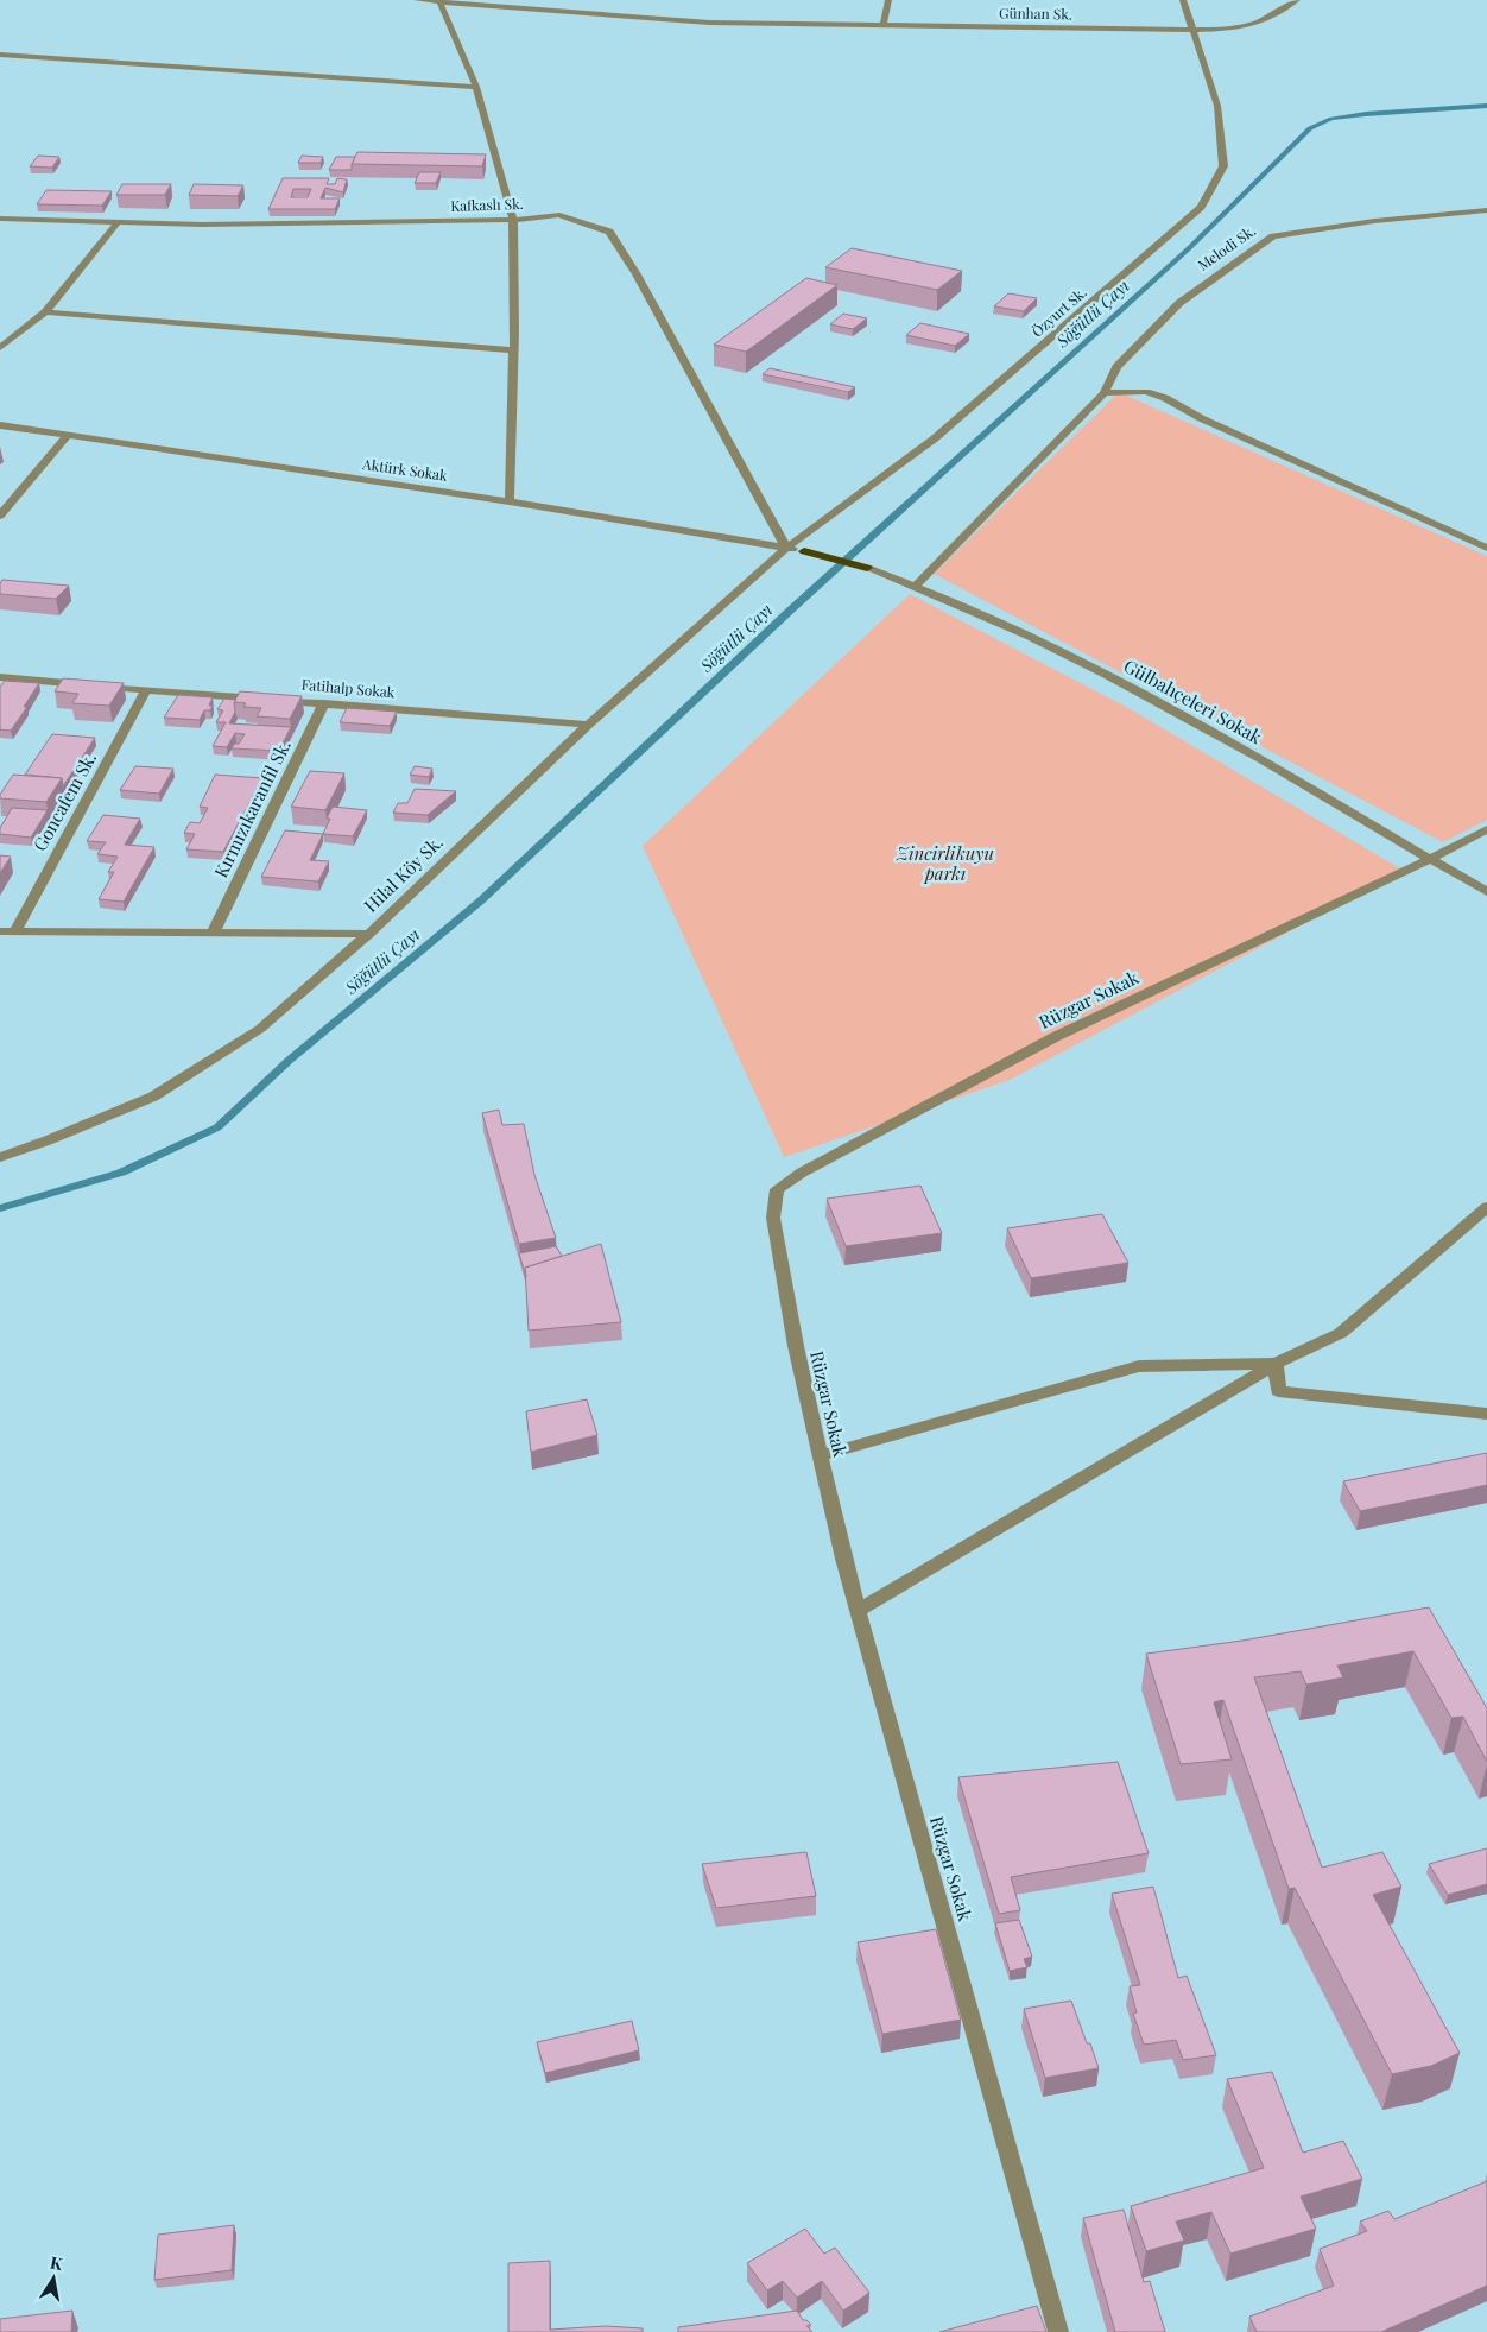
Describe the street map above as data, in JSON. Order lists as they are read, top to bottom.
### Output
{
  "streets": {
    "street": [
      "Günhan Sk.",
      "Kafkaslı Sk.",
      "Melodi Sk.",
      "Özyurt Sk.",
      "Aktürk Sokak",
      "Fatihalp Sokak",
      "Gülbahçeleri Sokak",
      "Goncafem Sk.",
      "Kırmızıkaranfil Sk.",
      "Hilal Köy Sk.",
      "Rüzgar Sokak"
    ]
  },
  "crossings": [
    ["Günhan Sk.", "Özyurt Sk."],
    ["Kafkaslı Sk.", "Özyurt Sk."],
    ["Kafkaslı Sk.", "Aktürk Sokak"],
    ["Kafkaslı Sk.", "Hilal Köy Sk."],
    ["Melodi Sk.", "Gülbahçeleri Sokak"],
    ["Özyurt Sk.", "Aktürk Sokak"],
    ["Özyurt Sk.", "Hilal Köy Sk."],
    ["Aktürk Sokak", "Hilal Köy Sk."],
    ["Fatihalp Sokak", "Goncafem Sk."],
    ["Fatihalp Sokak", "Kırmızıkaranfil Sk."],
    ["Fatihalp Sokak", "Hilal Köy Sk."],
    ["Gülbahçeleri Sokak", "Rüzgar Sokak"]
  ],
  "water": ["Söğütlü Çayı"],
  "parks": ["Zincirlikuyu parkı"],
  "north": "top"
}
